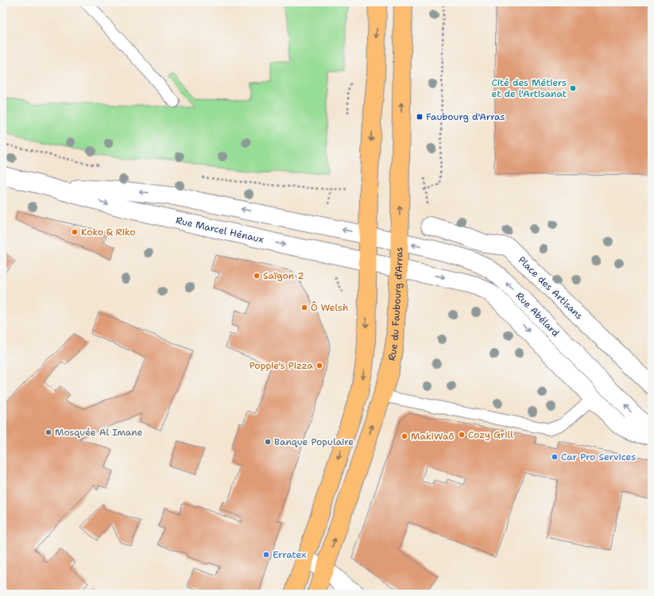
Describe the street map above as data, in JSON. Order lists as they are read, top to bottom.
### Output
{
  "streets": {
    "main road": ["Rue du Faubourg d'Arras"],
    "street": ["Rue Marcel Hénaux", "Place des Artisans", "Rue Abélard"]
  },
  "crossings": [
    ["Rue Marcel Hénaux", "Rue du Faubourg d'Arras"],
    ["Rue Marcel Hénaux", "Rue Abélard"],
    ["Rue du Faubourg d'Arras", "Rue Abélard"]
  ],
  "places": {
    "other": [
      "Cité des Métiers et de l'Artisanat",
      "Koko & Riko",
      "Saïgon 2",
      "Ô Welsh",
      "Poppie's Pizza",
      "Mosquée Al Imane",
      "Cozy Grill",
      "MakiWaō",
      "Banque Populaire",
      "Car Pro Services",
      "Erratex"
    ],
    "transit": ["Faubourg d'Arras"]
  }
}
